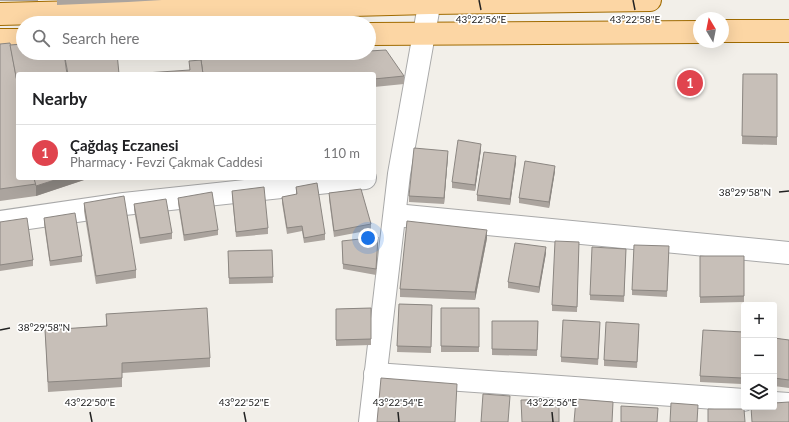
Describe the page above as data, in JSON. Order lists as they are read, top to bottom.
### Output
{
  "north": "top",
  "page": {
    "search": "Search here",
    "pins": "1",
    "heading": "Nearby",
    "list": [
      {
        "mark": "1",
        "name": "Çağdaş Eczanesi",
        "note": "Pharmacy · Fevzi Çakmak Caddesi",
        "value": "110 m"
      }
    ],
    "map_buttons": ["+", "−"]
  },
  "coordinates": [
    "43°22'58\"E",
    "43°22'56\"E",
    "38°29'58\"N",
    "43°22'50\"E",
    "43°22'52\"E",
    "43°22'54\"E"
  ]
}
